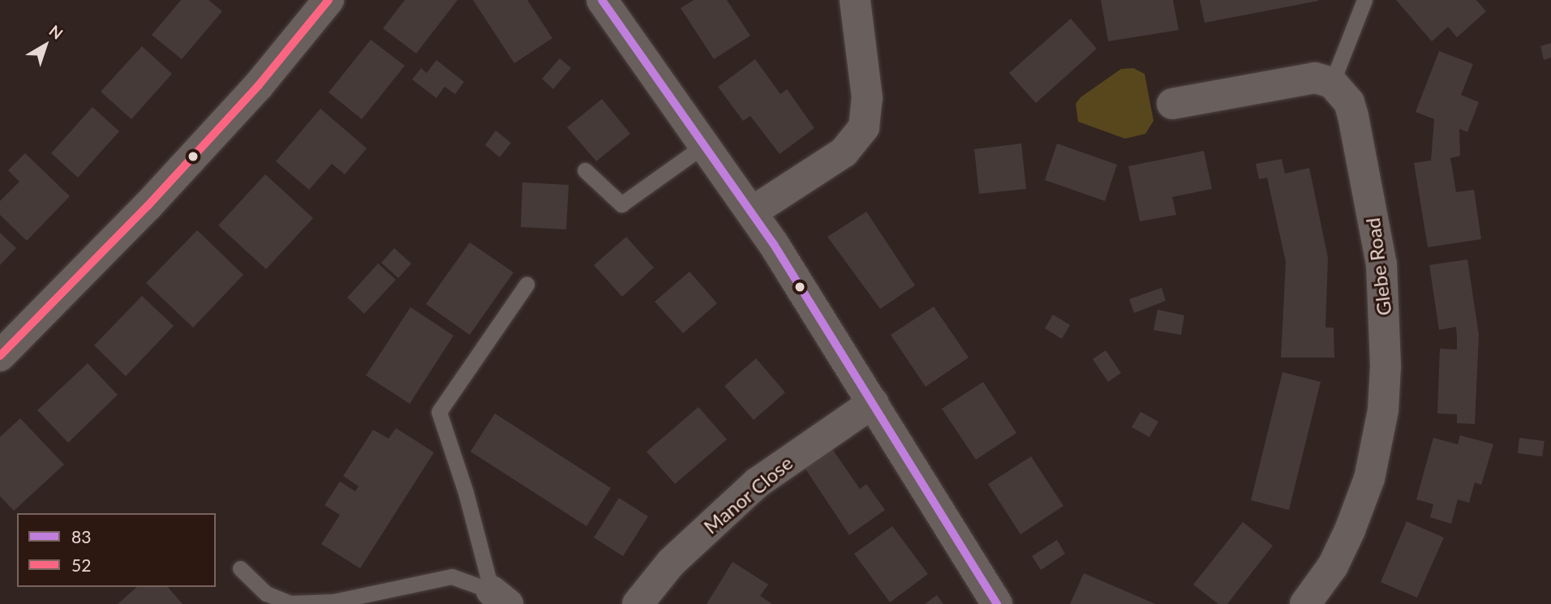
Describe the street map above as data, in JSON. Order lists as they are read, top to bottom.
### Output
{
  "streets": {
    "street": ["Glebe Road", "Manor Close"]
  },
  "lines": ["transit line 83", "transit line 52"],
  "legend": ["83", "52"],
  "north": "top right"
}
